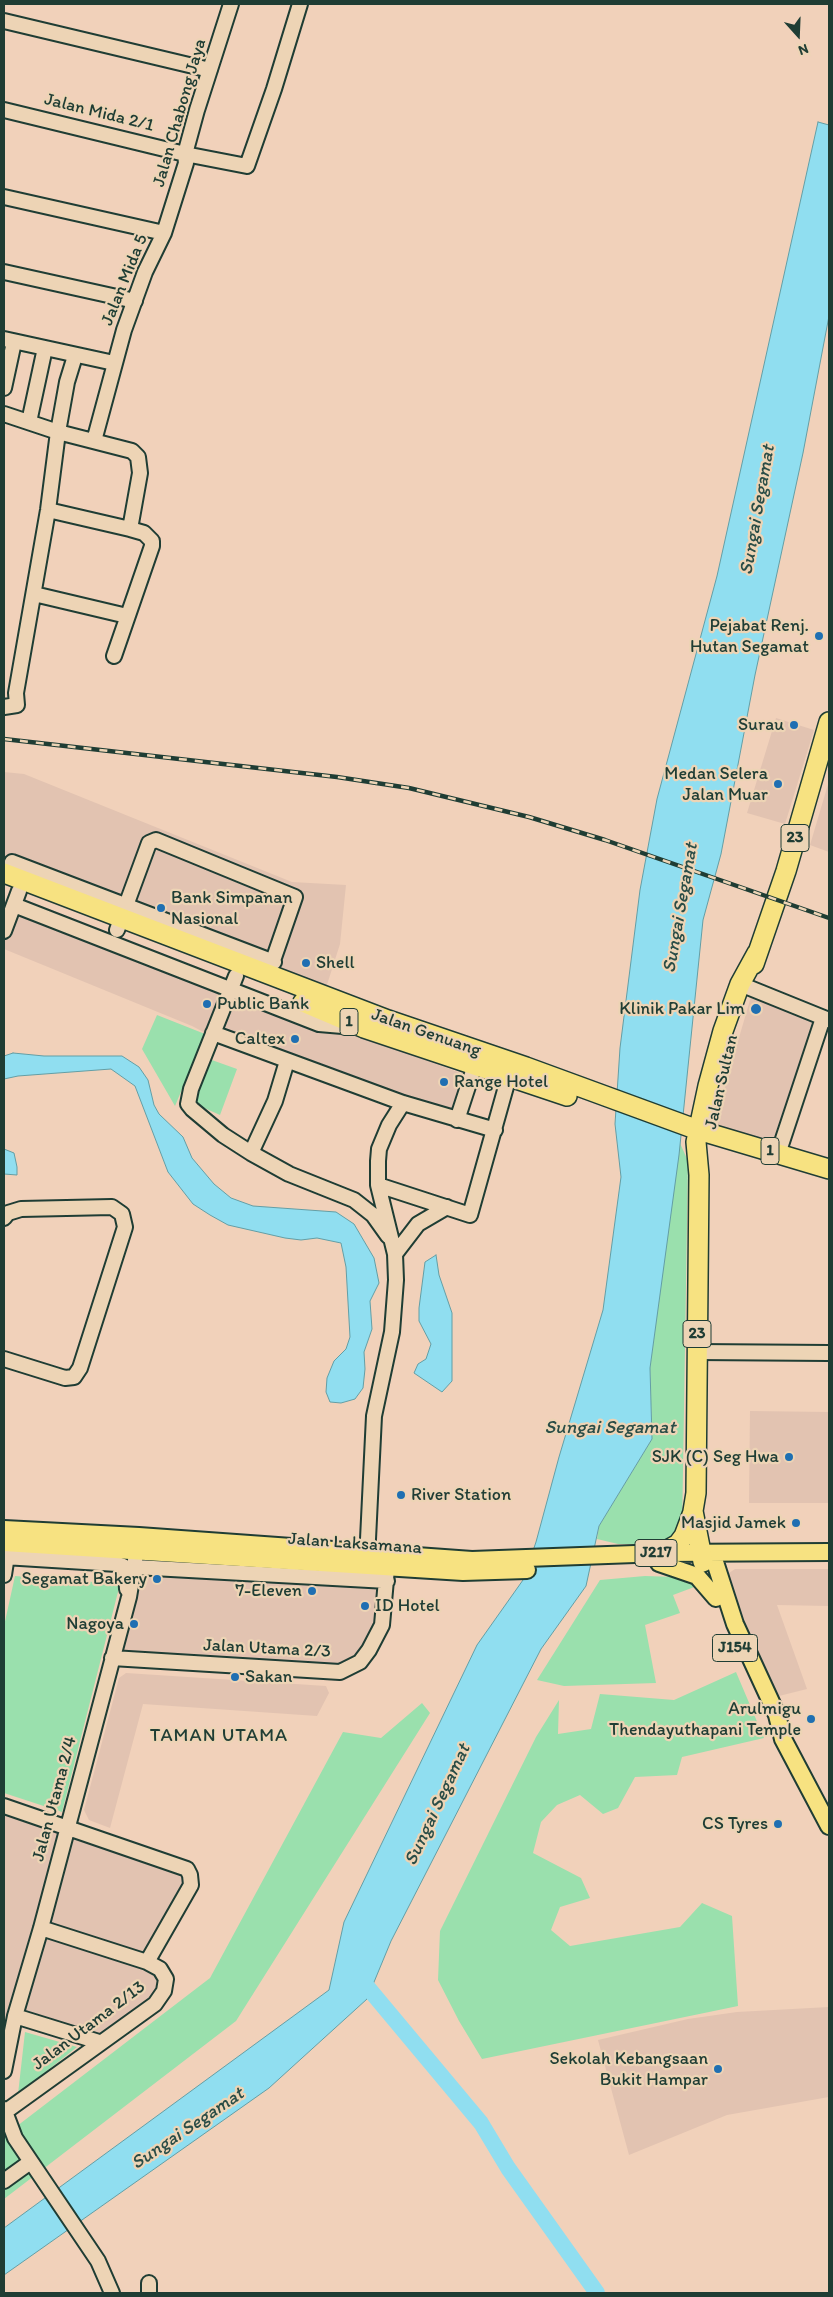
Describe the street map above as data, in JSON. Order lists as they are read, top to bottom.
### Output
{
  "streets": {
    "highway": [
      "23",
      "1",
      "Jalan Genuang",
      "Jalan Sultan"
    ],
    "main road": ["Jalan Laksamana", "J217", "J154"],
    "street": [
      "Jalan Mida 2/1",
      "Jalan Chabong Jaya",
      "Jalan Mida 5",
      "Jalan Utama 2/3",
      "Jalan Utama 2/4",
      "Jalan Utama 2/13"
    ]
  },
  "crossings": [
    ["Jalan Mida 2/1", "Jalan Chabong Jaya"],
    ["Jalan Chabong Jaya", "Jalan Mida 5"],
    ["1", "Jalan Genuang"],
    ["1", "Jalan Sultan"],
    ["Jalan Genuang", "Jalan Sultan"],
    ["Jalan Sultan", "Jalan Laksamana"],
    ["Jalan Sultan", "J154"],
    ["Jalan Laksamana", "J154"],
    ["Jalan Laksamana", "Jalan Utama 2/3"],
    ["Jalan Laksamana", "Jalan Utama 2/4"],
    ["Jalan Utama 2/3", "Jalan Utama 2/4"]
  ],
  "districts": ["TAMAN UTAMA"],
  "water": ["Sungai Segamat"],
  "places": [
    "Pejabat Renj. Hutan Segamat",
    "Surau",
    "Medan Selera Jalan Muar",
    "Bank Simpanan Nasional",
    "Shell",
    "Public Bank",
    "Klinik Pakar Lim",
    "Caltex",
    "Range Hotel",
    "SJK (C) Seg Hwa",
    "River Station",
    "Masjid Jamek",
    "Segamat Bakery",
    "7-Eleven",
    "ID Hotel",
    "Nagoya",
    "Sakan",
    "Arulmigu Thendayuthapani Temple",
    "CS Tyres",
    "Sekolah Kebangsaan Bukit Hampar"
  ],
  "north": "bottom"
}
